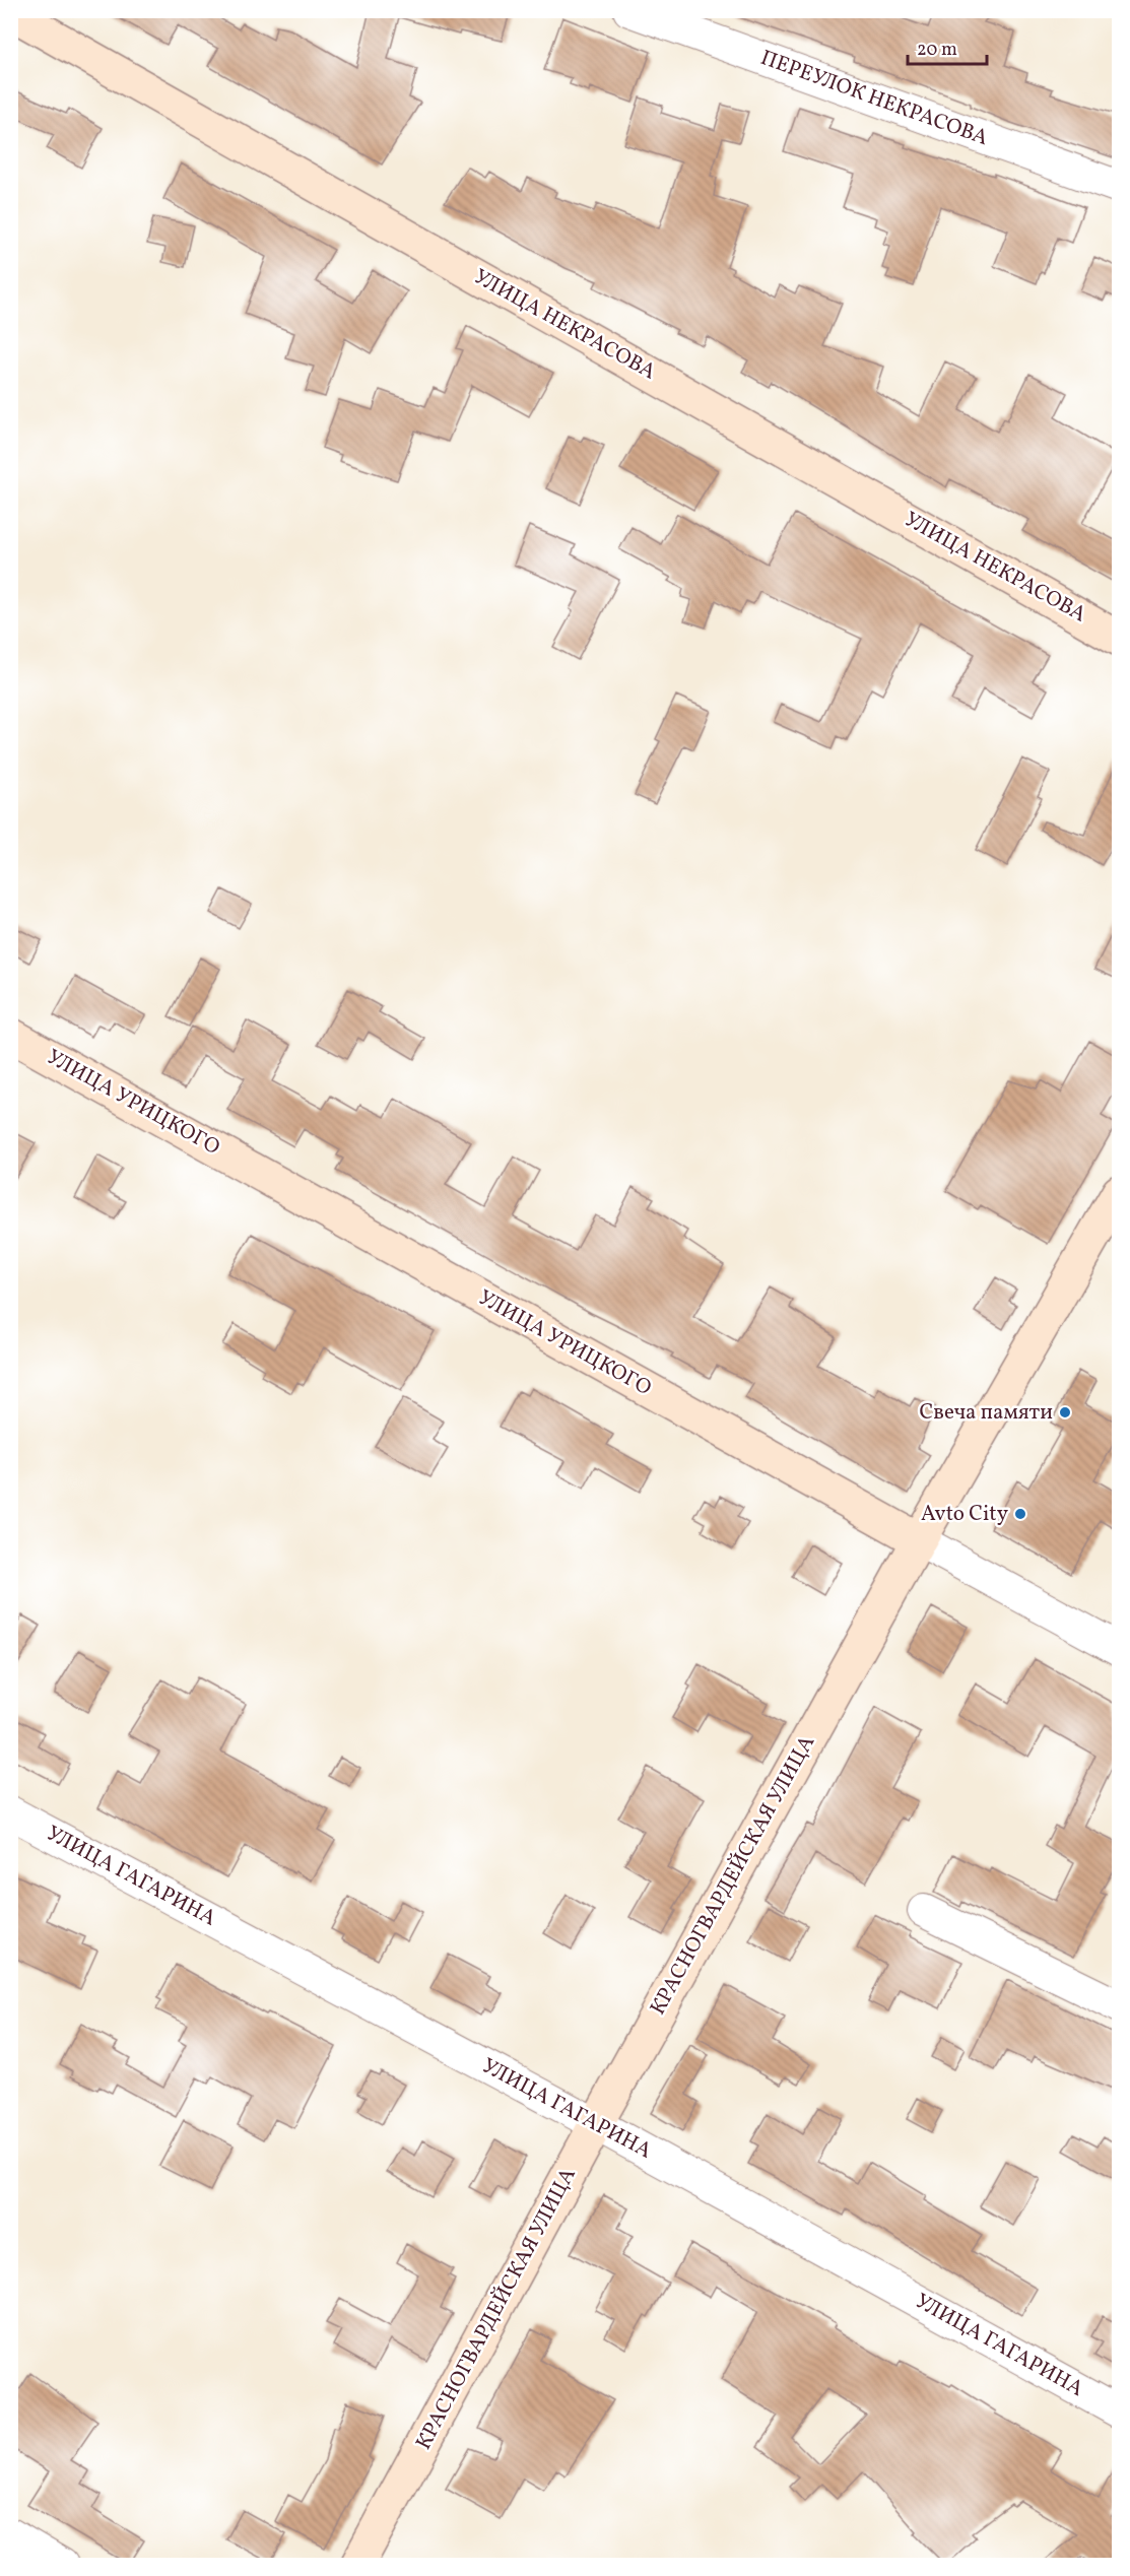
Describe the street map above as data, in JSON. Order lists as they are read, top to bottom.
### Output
{
  "streets": {
    "street": [
      "ПЕРЕУЛОК НЕКРАСОВА",
      "УЛИЦА НЕКРАСОВА",
      "УЛИЦА УРИЦКОГО",
      "КРАСНОГВАРДЕЙСКАЯ УЛИЦА",
      "УЛИЦА ГАГАРИНА"
    ]
  },
  "crossings": [
    ["УЛИЦА УРИЦКОГО", "КРАСНОГВАРДЕЙСКАЯ УЛИЦА"],
    ["КРАСНОГВАРДЕЙСКАЯ УЛИЦА", "УЛИЦА ГАГАРИНА"]
  ],
  "places": ["Свеча памяти", "Avto City"],
  "scale_bar": "20 m"
}
